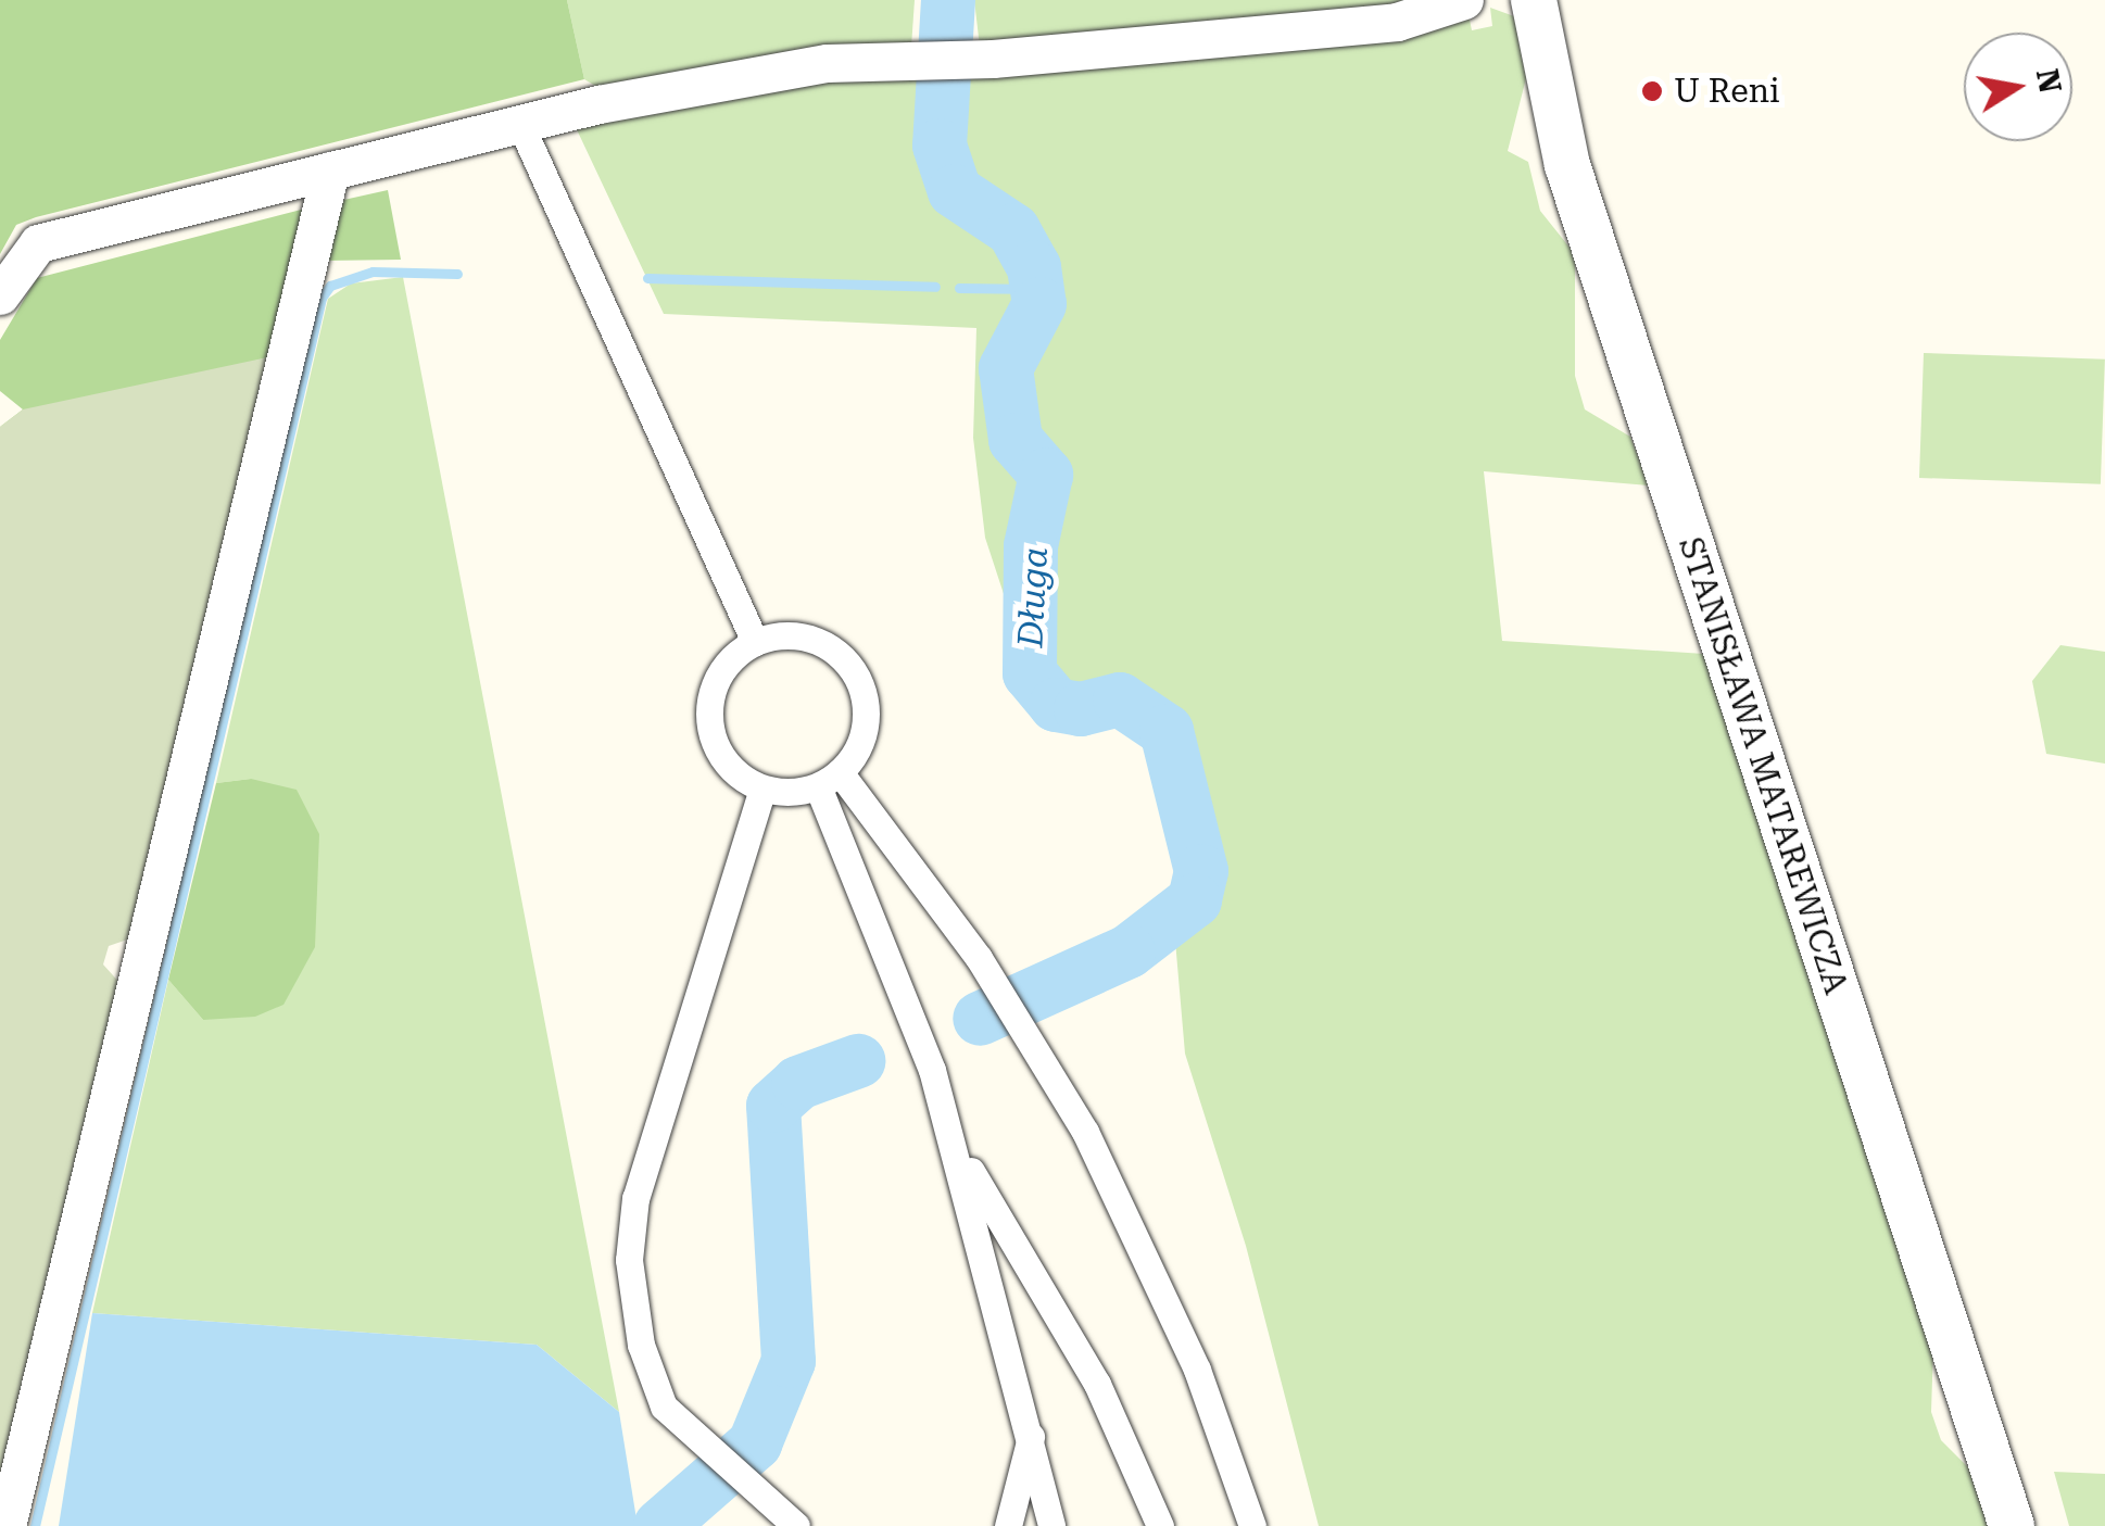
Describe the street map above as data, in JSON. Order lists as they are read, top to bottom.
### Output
{
  "streets": {
    "street": ["STANISŁAWA MATAREWICZA"]
  },
  "water": ["Długa"],
  "places": ["U Reni"],
  "north": "right"
}
